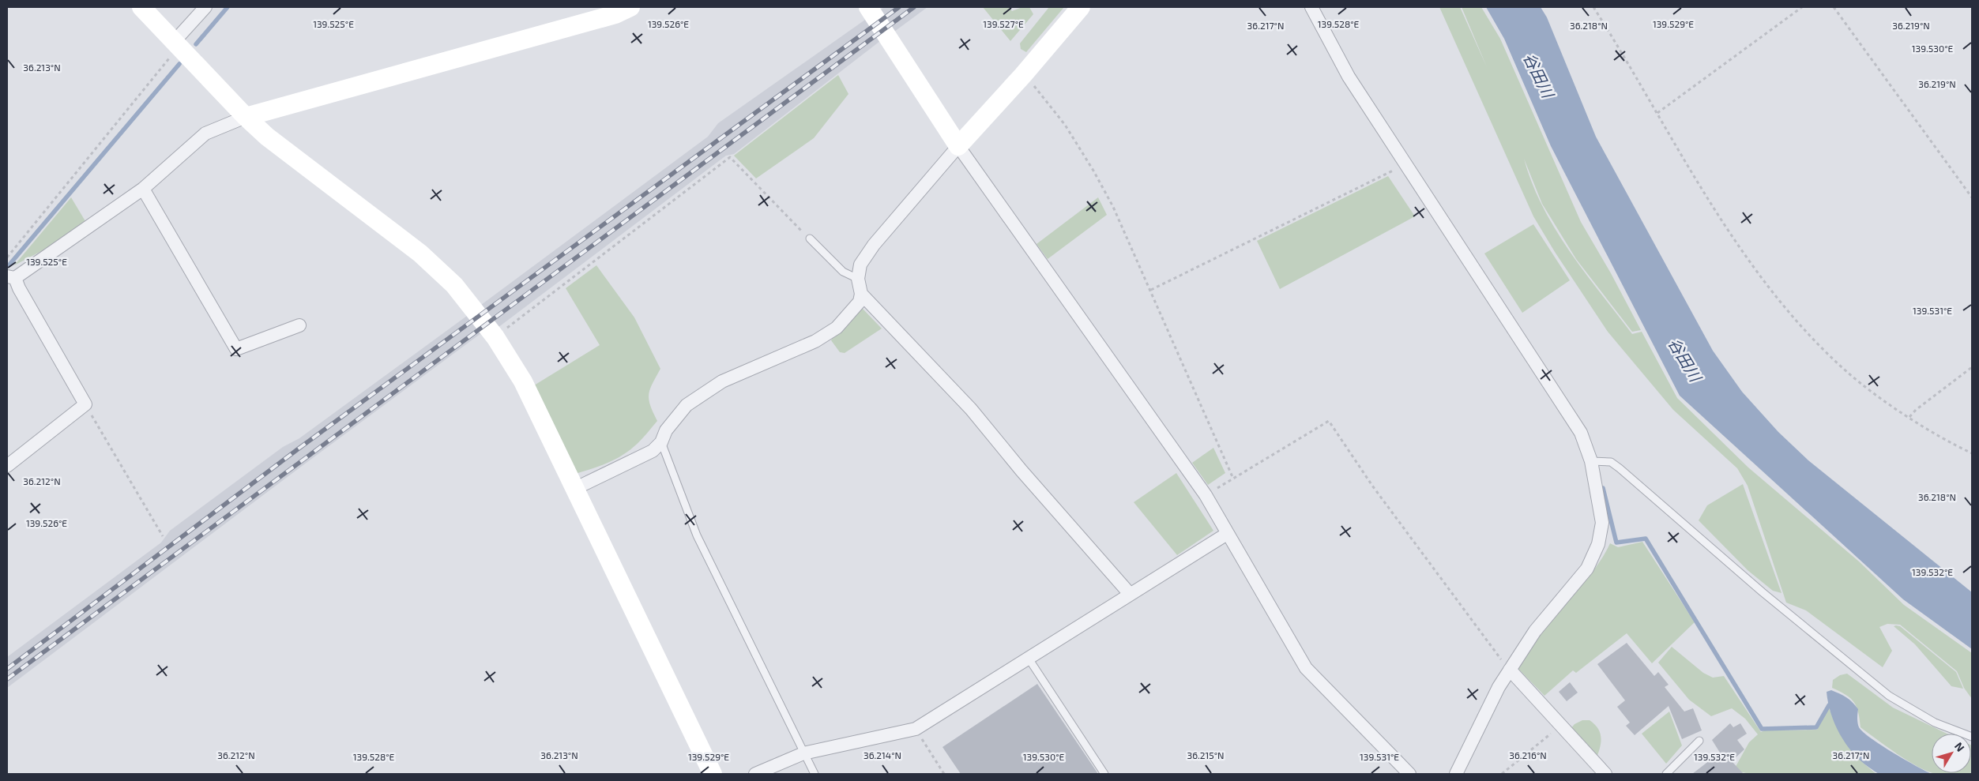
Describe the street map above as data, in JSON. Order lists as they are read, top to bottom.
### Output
{
  "water": ["谷田川"],
  "north": "top right",
  "coordinates": [
    "139.525°E",
    "139.526°E",
    "139.527°E",
    "139.528°E",
    "139.529°E",
    "36.217°N",
    "36.218°N",
    "36.219°N",
    "139.530°E",
    "36.213°N",
    "139.531°E",
    "36.212°N",
    "139.532°E",
    "36.214°N",
    "36.215°N",
    "36.216°N"
  ]
}
